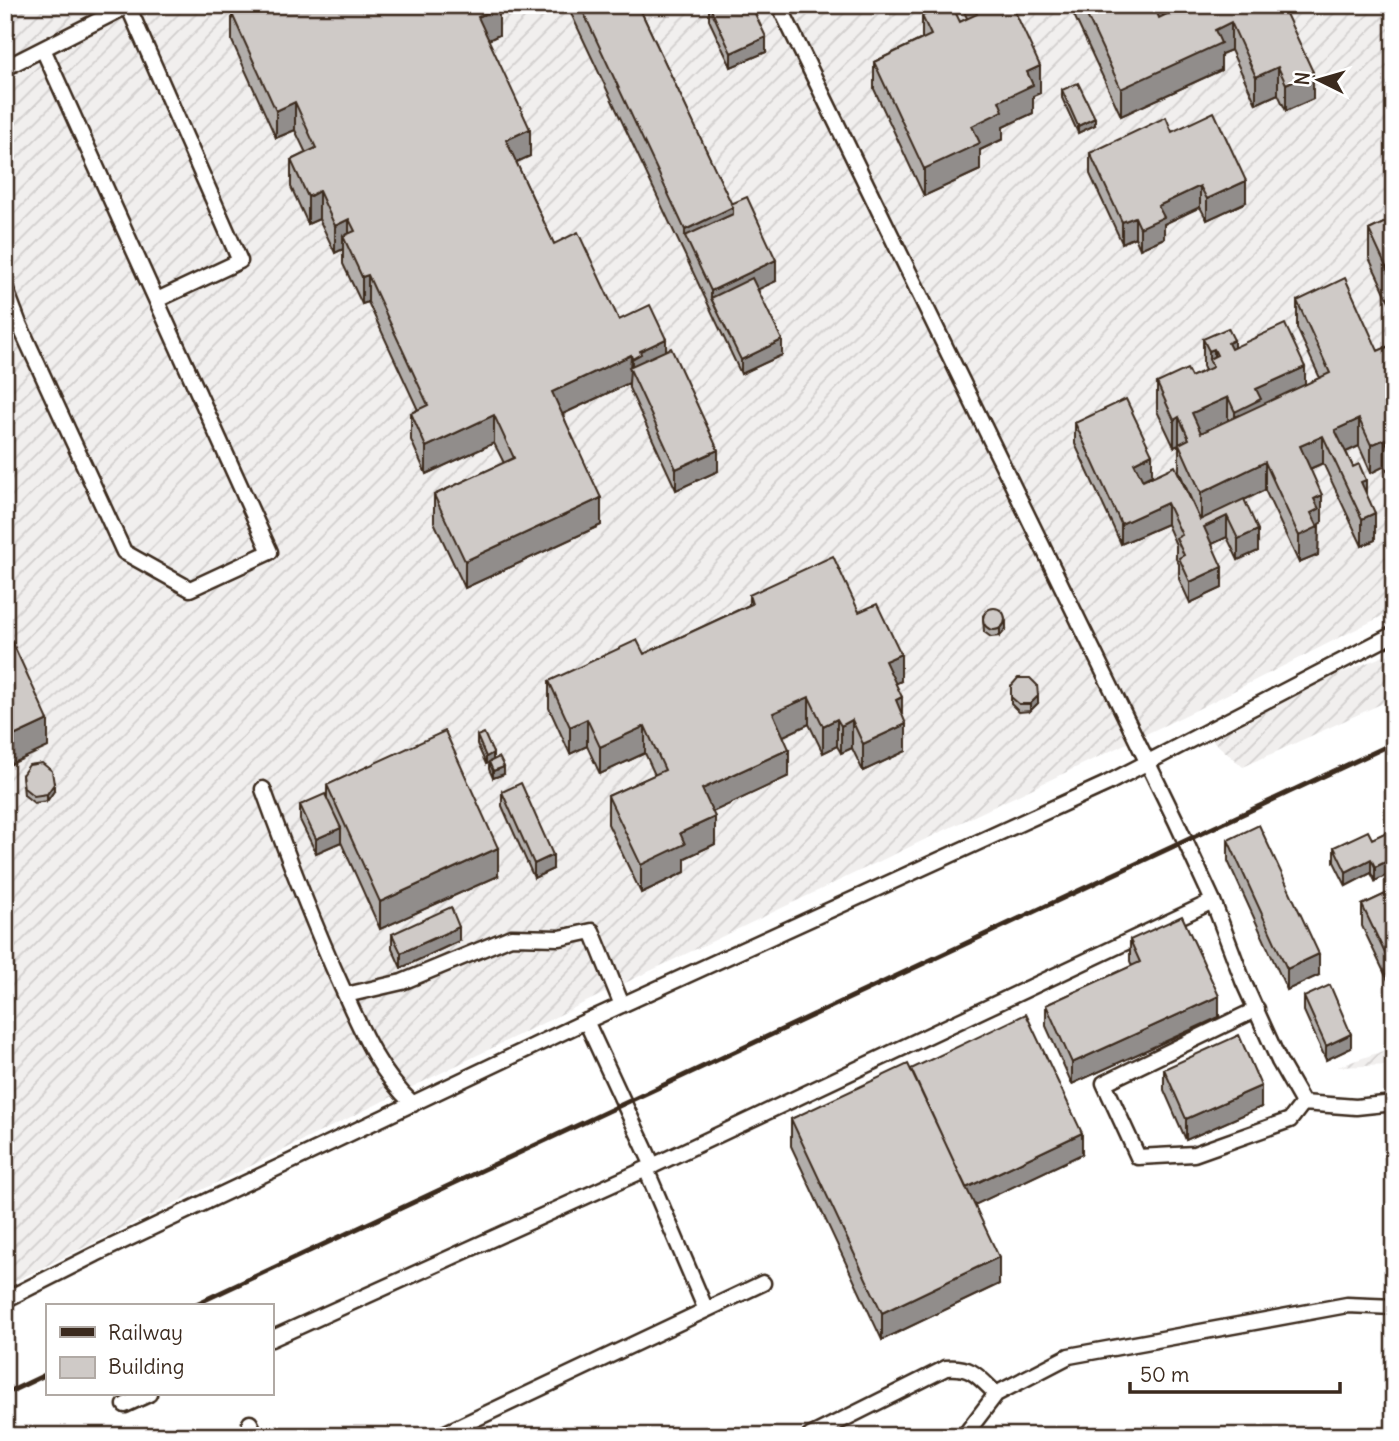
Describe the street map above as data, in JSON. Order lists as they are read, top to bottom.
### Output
{
  "legend": ["Railway", "Building"],
  "scale_bar": "50 m",
  "north": "left"
}
